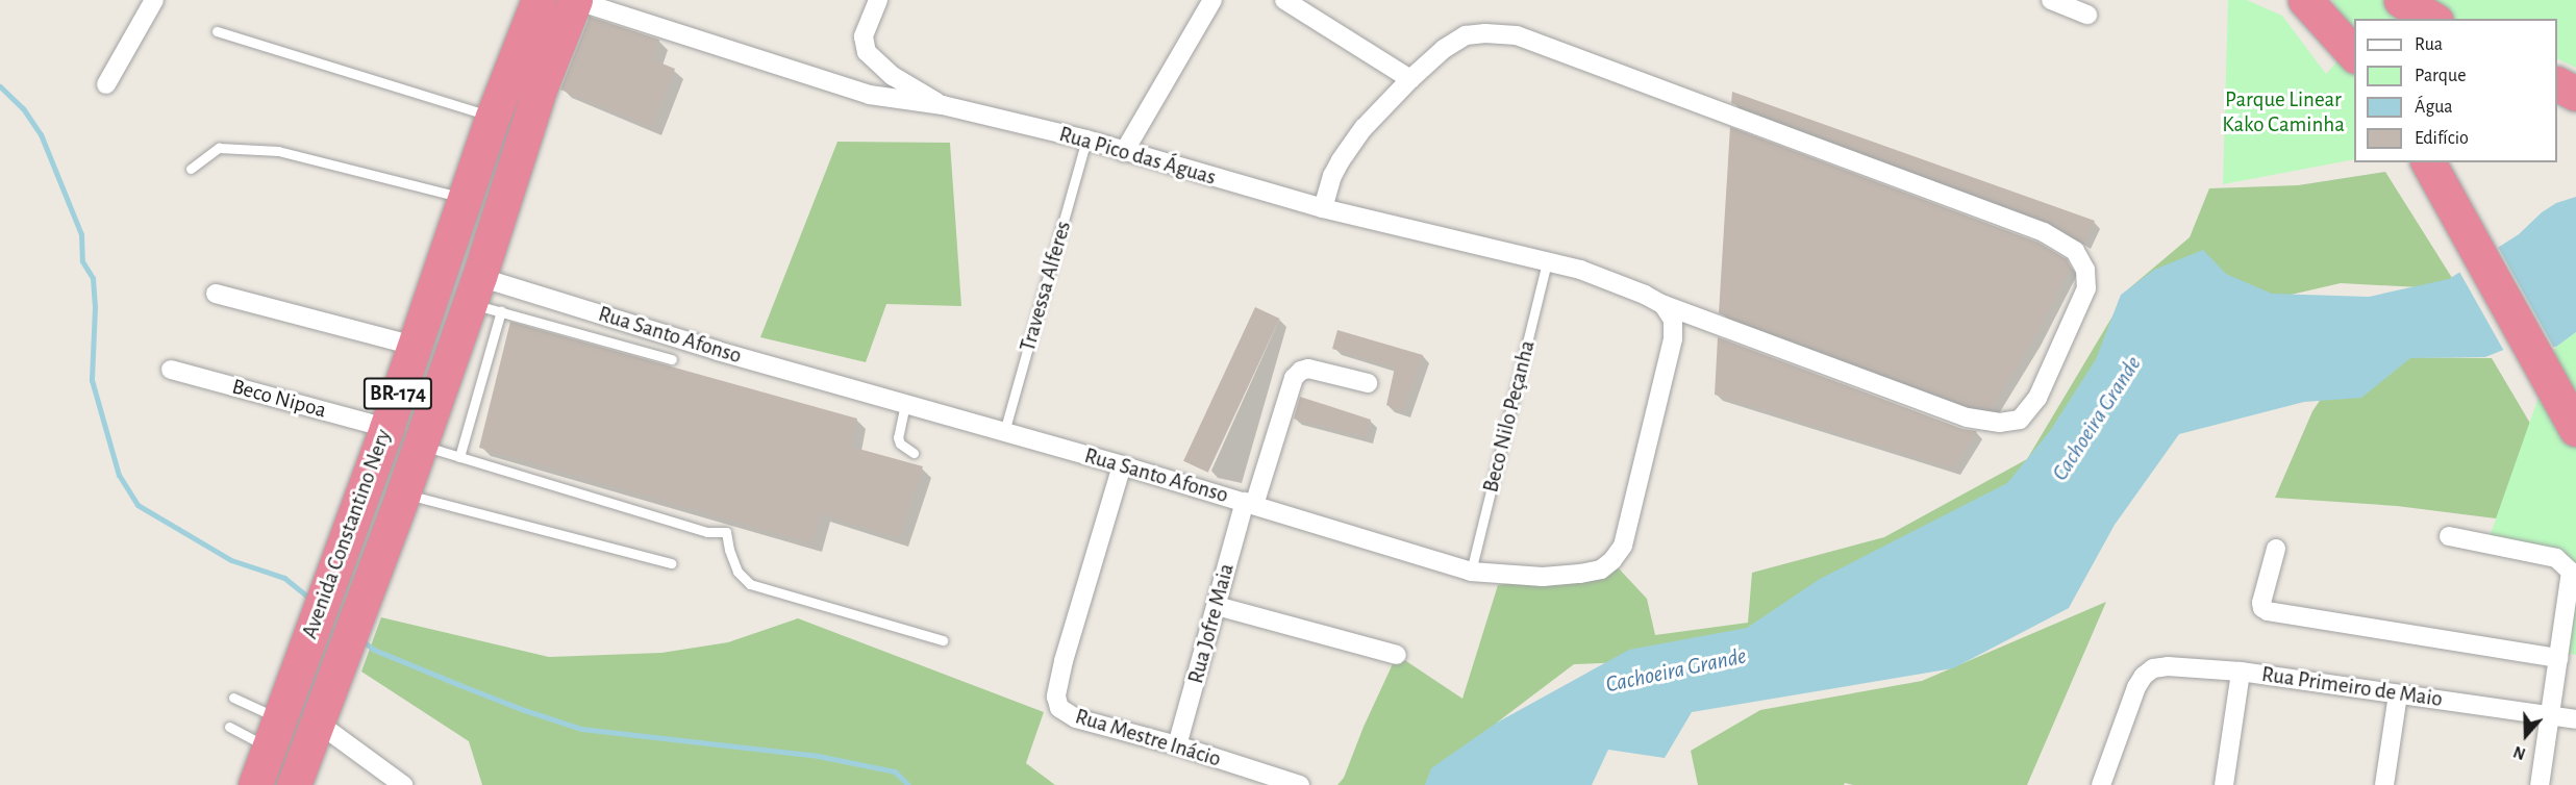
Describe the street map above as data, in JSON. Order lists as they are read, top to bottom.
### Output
{
  "streets": {
    "highway": ["BR-174", "Avenida Constantino Nery"],
    "street": [
      "Rua Pico das Águas",
      "Rua Santo Afonso",
      "Beco Nipoa",
      "Rua Jofre Maia",
      "Rua Primeiro de Maio",
      "Rua Mestre Inácio"
    ],
    "lane": ["Travessa Alferes", "Beco Nilo Peçanha"]
  },
  "crossings": [
    ["Rua Pico das Águas", "Travessa Alferes"],
    ["Rua Pico das Águas", "Rua Santo Afonso"],
    ["Rua Pico das Águas", "Beco Nilo Peçanha"],
    ["Rua Pico das Águas", "Avenida Constantino Nery"],
    ["Travessa Alferes", "Rua Santo Afonso"],
    ["Rua Santo Afonso", "Beco Nilo Peçanha"],
    ["Rua Santo Afonso", "Avenida Constantino Nery"],
    ["Rua Santo Afonso", "Rua Jofre Maia"],
    ["Rua Santo Afonso", "Rua Mestre Inácio"],
    ["Beco Nipoa", "Avenida Constantino Nery"],
    ["Rua Jofre Maia", "Rua Mestre Inácio"]
  ],
  "water": ["Cachoeira Grande"],
  "parks": ["Parque Linear Kako Caminha"],
  "legend": [
    "Rua",
    "Parque",
    "Água",
    "Edifício"
  ],
  "north": "bottom"
}
